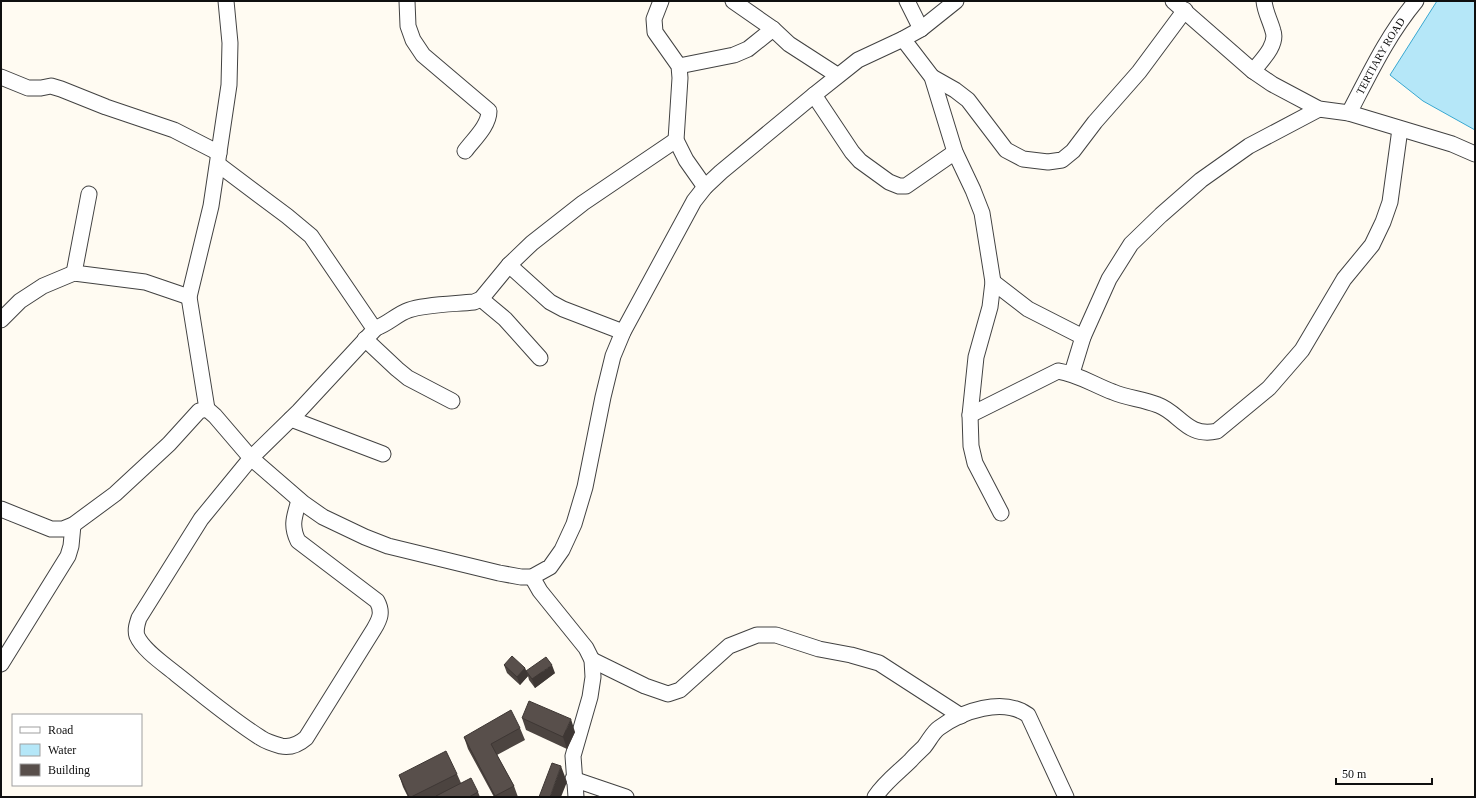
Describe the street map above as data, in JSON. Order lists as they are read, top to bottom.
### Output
{
  "streets": {
    "street": ["TERTIARY ROAD"]
  },
  "legend": ["Road", "Water", "Building"],
  "scale_bar": "50 m"
}
